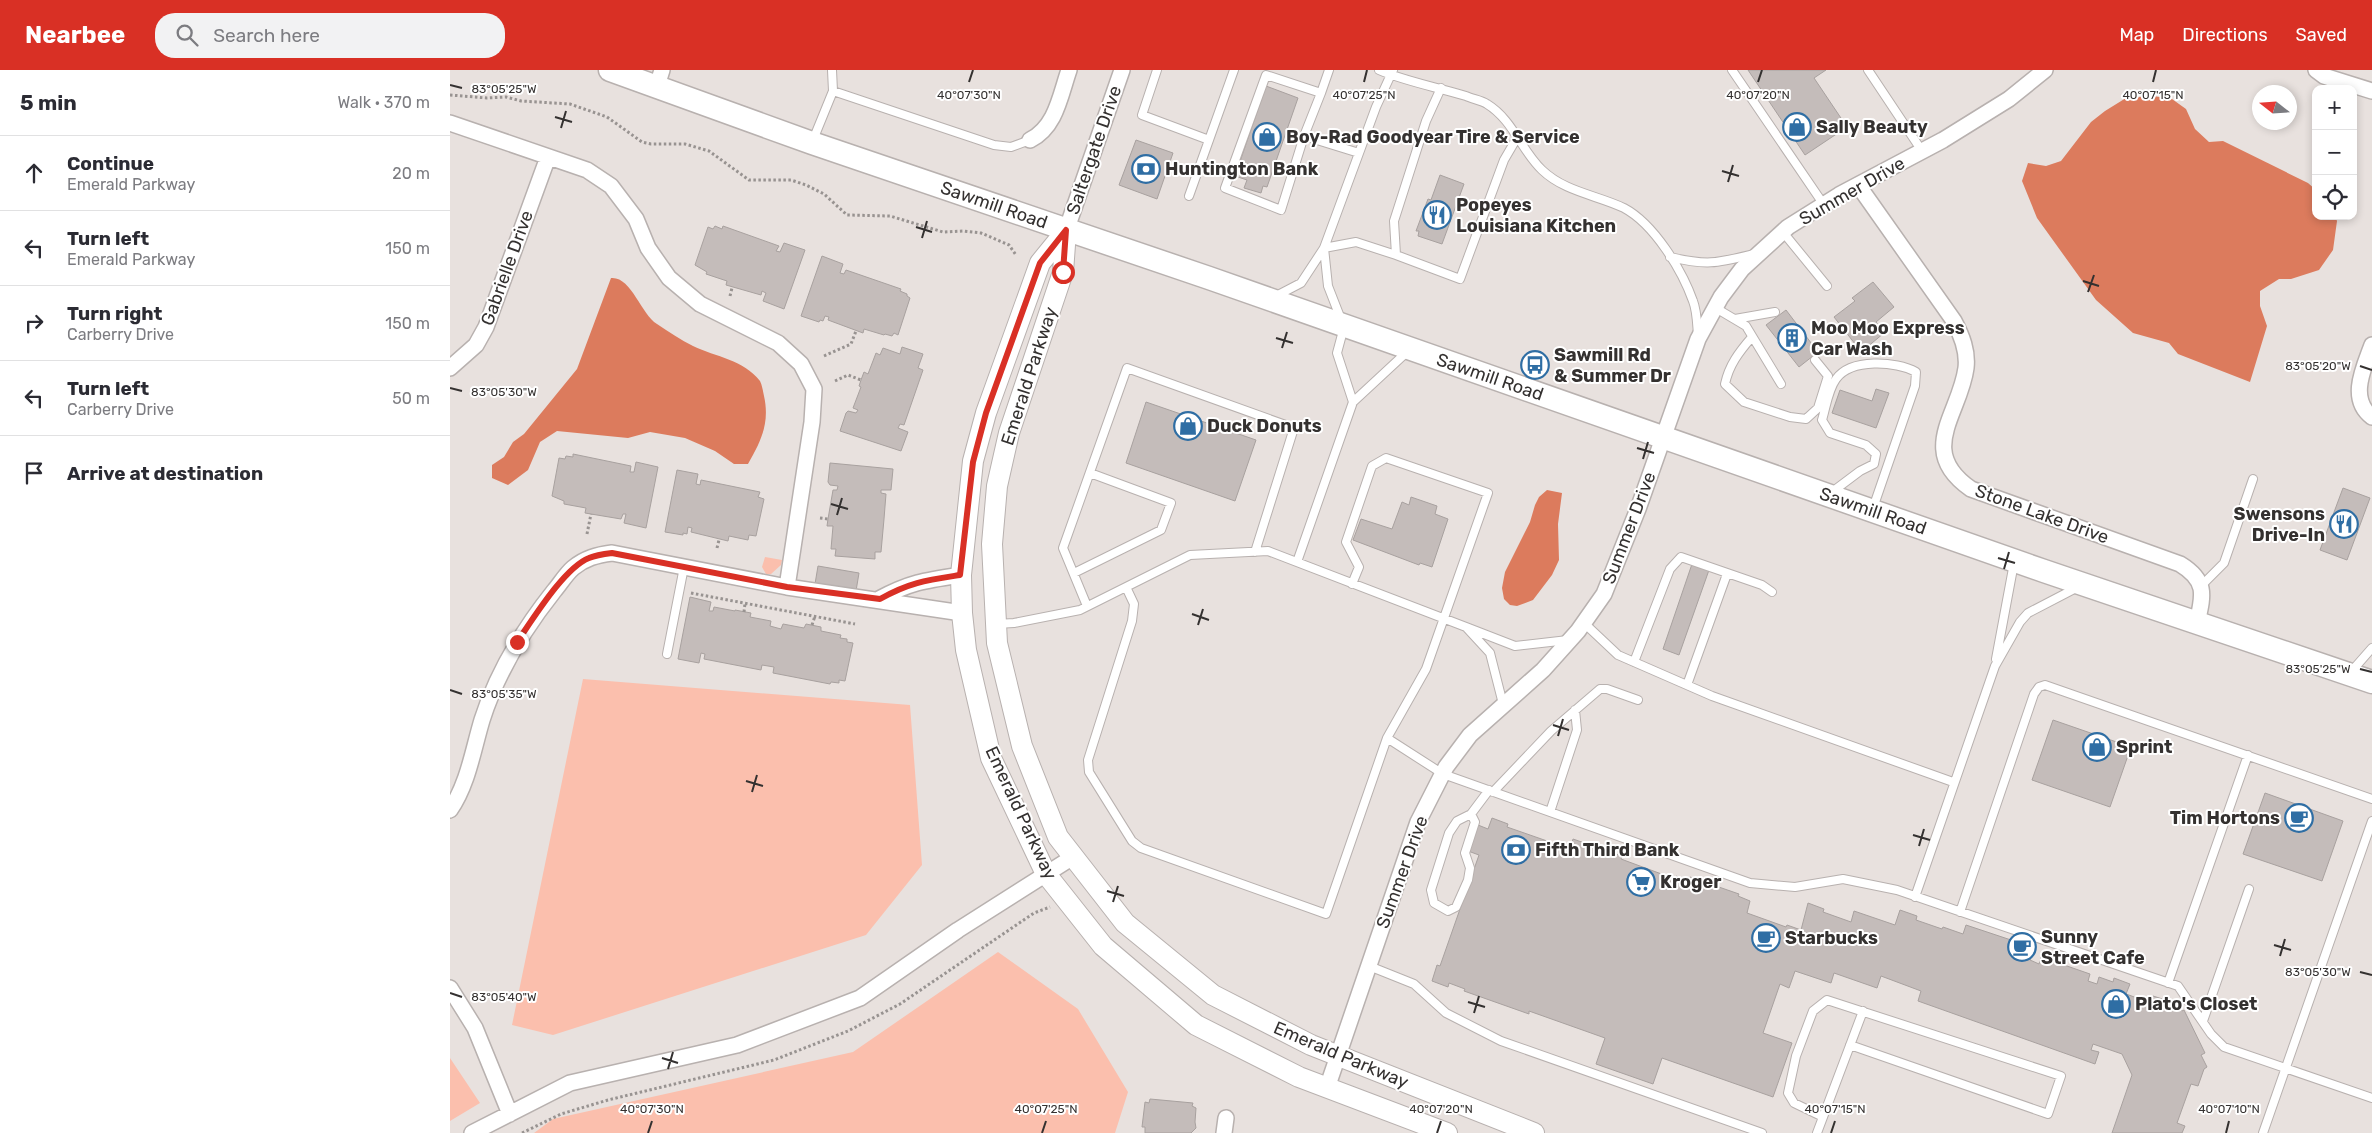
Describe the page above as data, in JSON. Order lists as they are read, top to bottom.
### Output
{
  "streets": {
    "main road": ["Sawmill Road", "Emerald Parkway"],
    "street": [
      "Saltergate Drive",
      "Summer Drive",
      "Gabrielle Drive",
      "Stone Lake Drive"
    ]
  },
  "crossings": [
    ["Saltergate Drive", "Sawmill Road"],
    ["Saltergate Drive", "Emerald Parkway"],
    ["Summer Drive", "Sawmill Road"],
    ["Summer Drive", "Emerald Parkway"],
    ["Summer Drive", "Stone Lake Drive"],
    ["Sawmill Road", "Emerald Parkway"]
  ],
  "places": {
    "shop": [
      "Sally Beauty",
      "Boy-Rad Goodyear Tire & Service",
      "Duck Donuts",
      "Sprint",
      "Plato's Closet"
    ],
    "bank": ["Huntington Bank", "Fifth Third Bank"],
    "restaurant": ["Popeyes Louisiana Kitchen", "Swensons Drive-In"],
    "building": ["Moo Moo Express Car Wash"],
    "bus stop": ["Sawmill Rd & Summer Dr"],
    "cafe": ["Tim Hortons", "Starbucks", "Sunny Street Cafe"],
    "supermarket": ["Kroger"]
  },
  "north": "left",
  "page": {
    "header": "Nearbee",
    "search": "Search here",
    "nav": ["Map", "Directions", "Saved"],
    "heading": ["5 min", "Walk · 370 m"],
    "map_buttons": ["+", "−"],
    "list": [
      ["Continue", "Emerald Parkway", "20 m"],
      ["Turn left", "Emerald Parkway", "150 m"],
      ["Turn right", "Carberry Drive", "150 m"],
      ["Turn left", "Carberry Drive", "50 m"],
      "Arrive at destination"
    ]
  },
  "coordinates": [
    "83°05'25\"W",
    "40°07'30\"N",
    "40°07'25\"N",
    "40°07'20\"N",
    "40°07'15\"N",
    "83°05'20\"W",
    "83°05'30\"W",
    "83°05'35\"W",
    "83°05'40\"W",
    "40°07'10\"N"
  ]
}
